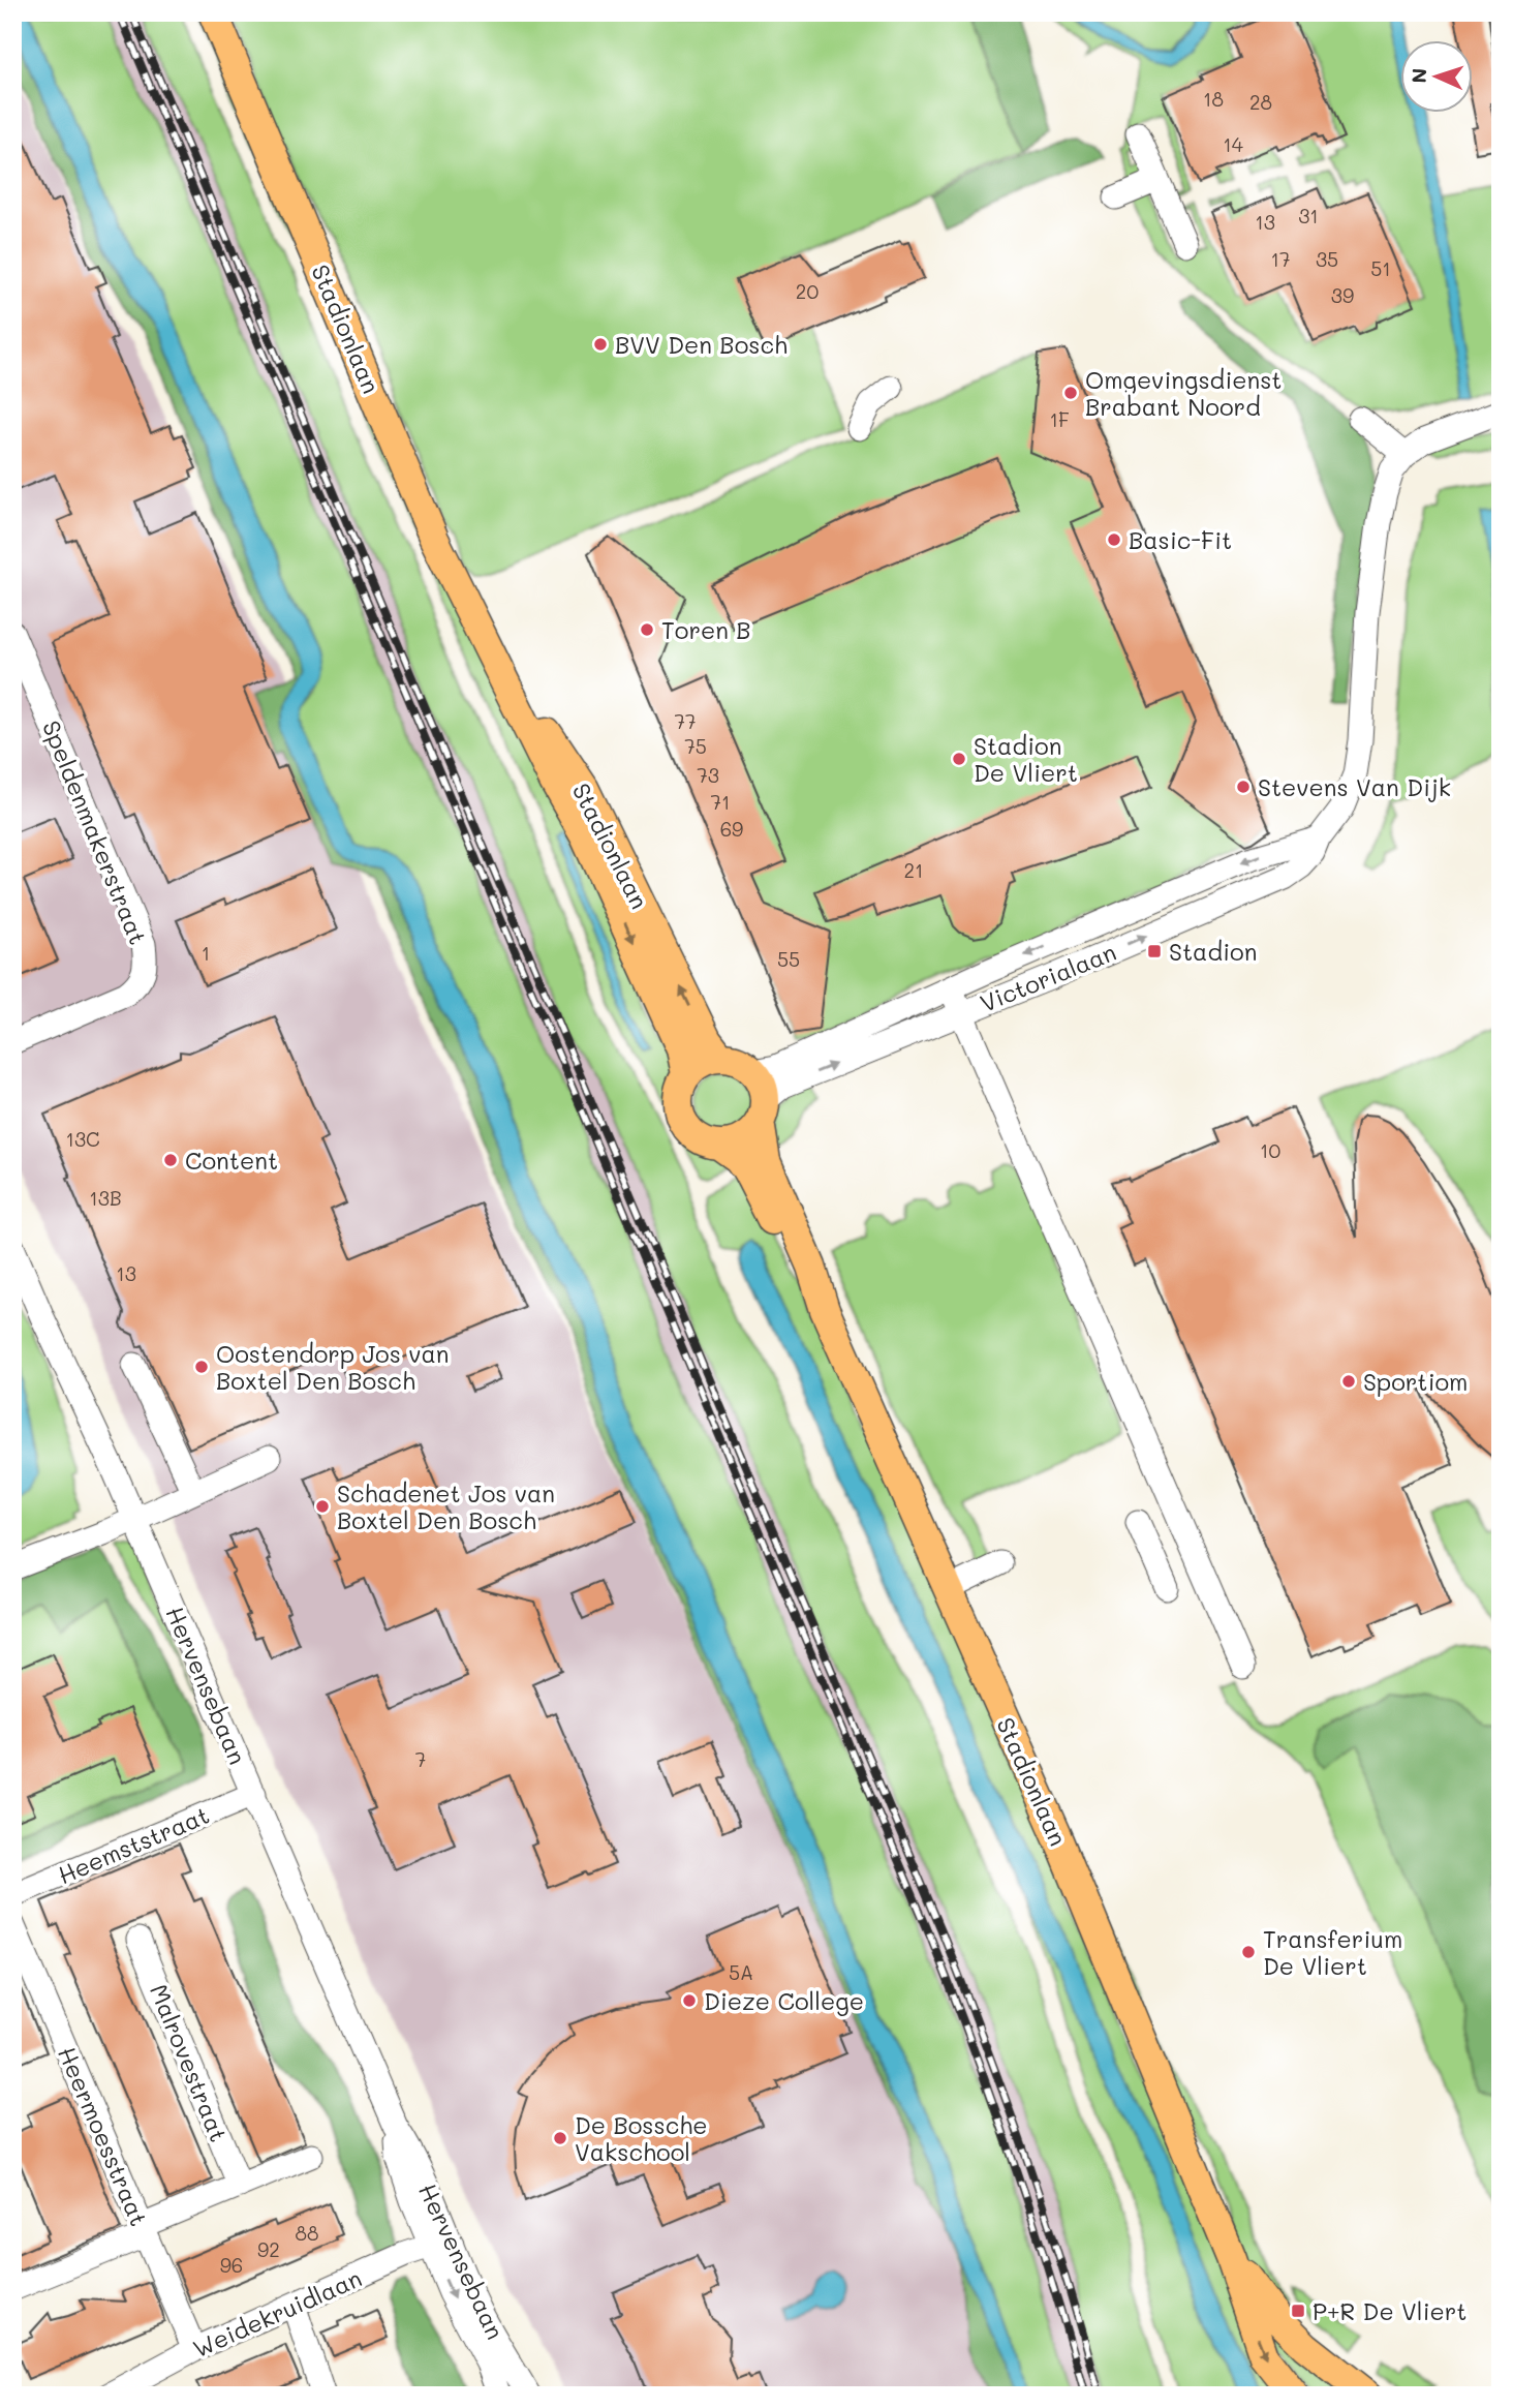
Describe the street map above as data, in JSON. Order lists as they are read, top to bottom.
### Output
{
  "streets": {
    "main road": ["Stadionlaan"],
    "street": [
      "Speldenmakerstraat",
      "Victorialaan",
      "Hervensebaan",
      "Heemststraat",
      "Malrovestraat",
      "Heermoesstraat",
      "Weidekruidlaan"
    ]
  },
  "crossings": [
    ["Stadionlaan", "Victorialaan"],
    ["Hervensebaan", "Heemststraat"],
    ["Hervensebaan", "Weidekruidlaan"],
    ["Heermoesstraat", "Weidekruidlaan"]
  ],
  "places": {
    "other": [
      "BVV Den Bosch",
      "Omgevingsdienst Brabant Noord",
      "Basic-Fit",
      "Toren B",
      "Stadion De Vliert",
      "Stevens Van Dijk",
      "Content",
      "Oostendorp Jos van Boxtel Den Bosch",
      "Sportiom",
      "Schadenet Jos van Boxtel Den Bosch",
      "Transferium De Vliert",
      "Dieze College",
      "De Bossche Vakschool"
    ],
    "transit": ["Stadion", "P+R De Vliert"]
  },
  "house_numbers": [
    "18",
    "28",
    "14",
    "31",
    "13",
    "17",
    "35",
    "51",
    "20",
    "39",
    "1F",
    "77",
    "75",
    "73",
    "71",
    "69",
    "21",
    "1",
    "55",
    "13C",
    "10",
    "13B",
    "13",
    "7",
    "5A",
    "88",
    "92",
    "96"
  ],
  "north": "left"
}
